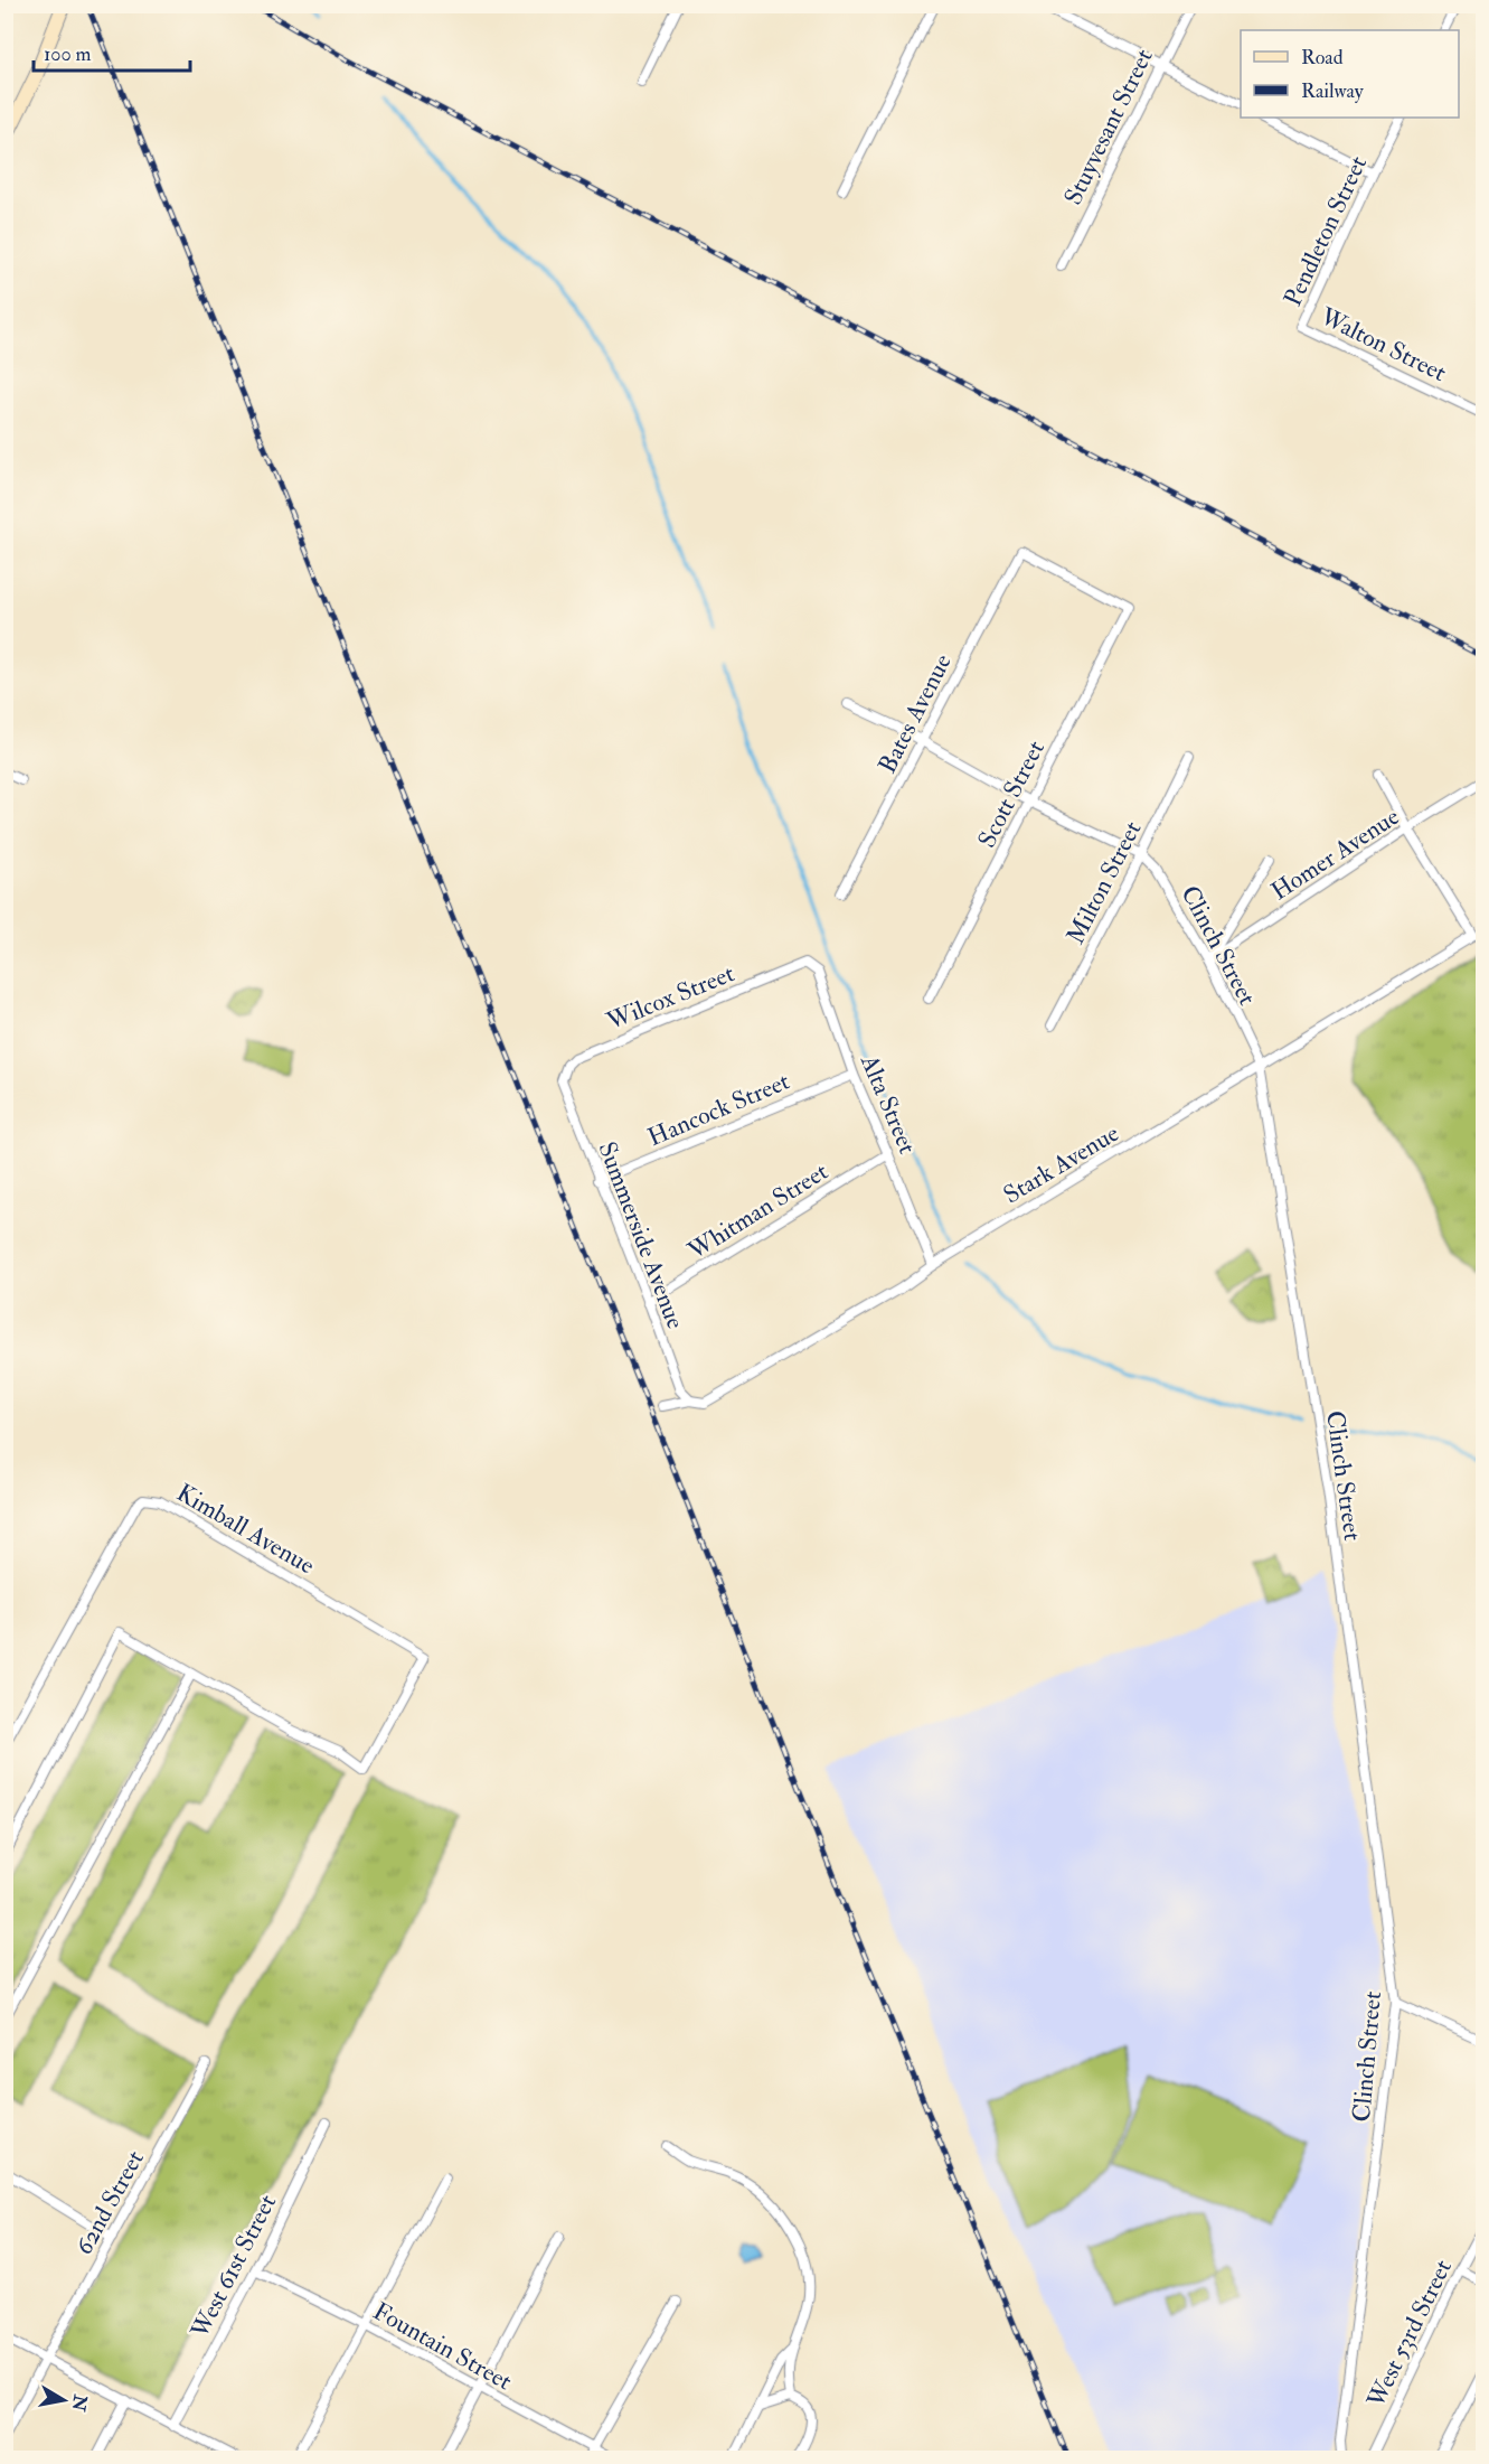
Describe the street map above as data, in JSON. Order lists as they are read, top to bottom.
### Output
{
  "streets": {
    "street": [
      "Stuyvesant Street",
      "Pendleton Street",
      "Walton Street",
      "Bates Avenue",
      "Scott Street",
      "Homer Avenue",
      "Milton Street",
      "Clinch Street",
      "Wilcox Street",
      "Alta Street",
      "Hancock Street",
      "Stark Avenue",
      "Whitman Street",
      "Summerside Avenue",
      "Kimball Avenue",
      "62nd Street",
      "West 61st Street",
      "West 53rd Street",
      "Fountain Street"
    ]
  },
  "crossings": [
    ["Pendleton Street", "Walton Street"],
    ["Bates Avenue", "Scott Street"],
    ["Bates Avenue", "Clinch Street"],
    ["Scott Street", "Clinch Street"],
    ["Homer Avenue", "Clinch Street"],
    ["Homer Avenue", "Stark Avenue"],
    ["Milton Street", "Clinch Street"],
    ["Clinch Street", "Stark Avenue"],
    ["Wilcox Street", "Alta Street"],
    ["Wilcox Street", "Summerside Avenue"],
    ["Alta Street", "Hancock Street"],
    ["Alta Street", "Stark Avenue"],
    ["Alta Street", "Whitman Street"],
    ["Hancock Street", "Summerside Avenue"],
    ["Stark Avenue", "Summerside Avenue"],
    ["Whitman Street", "Summerside Avenue"],
    ["West 61st Street", "Fountain Street"]
  ],
  "legend": ["Road", "Railway"],
  "scale_bar": "100 m",
  "north": "right"
}
